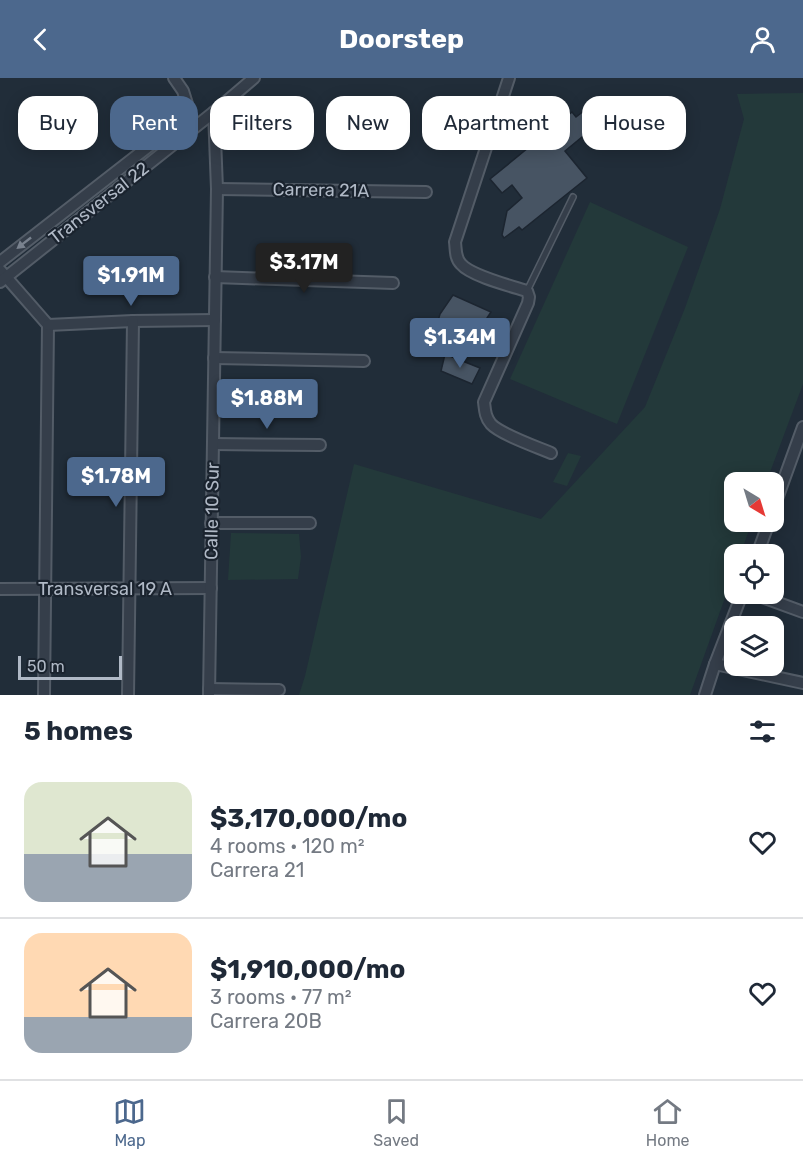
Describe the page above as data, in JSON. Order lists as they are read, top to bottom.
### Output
{
  "streets": {
    "street": [
      "Carrera 21A",
      "Transversal 22",
      "Calle 10 Sur",
      "Transversal 19 A"
    ]
  },
  "crossings": [
    ["Carrera 21A", "Calle 10 Sur"],
    ["Calle 10 Sur", "Transversal 19 A"]
  ],
  "scale_bar": "50 m",
  "north": "bottom right",
  "page": {
    "header": "Doorstep",
    "chip": [
      "Buy",
      "Rent",
      "Filters",
      "New",
      "Apartment",
      "House"
    ],
    "price": [
      "$3.17M",
      "$1.91M",
      "$1.34M",
      "$1.88M",
      "$1.78M"
    ],
    "scale": "50 m",
    "heading": "5 homes",
    "list": [
      {
        "name": "$3,170,000/mo",
        "note": "4 rooms · 120 m² · Carrera 21"
      },
      {
        "name": "$1,910,000/mo",
        "note": "3 rooms · 77 m² · Carrera 20B"
      }
    ],
    "tabs": ["Map", "Saved", "Home"]
  }
}
